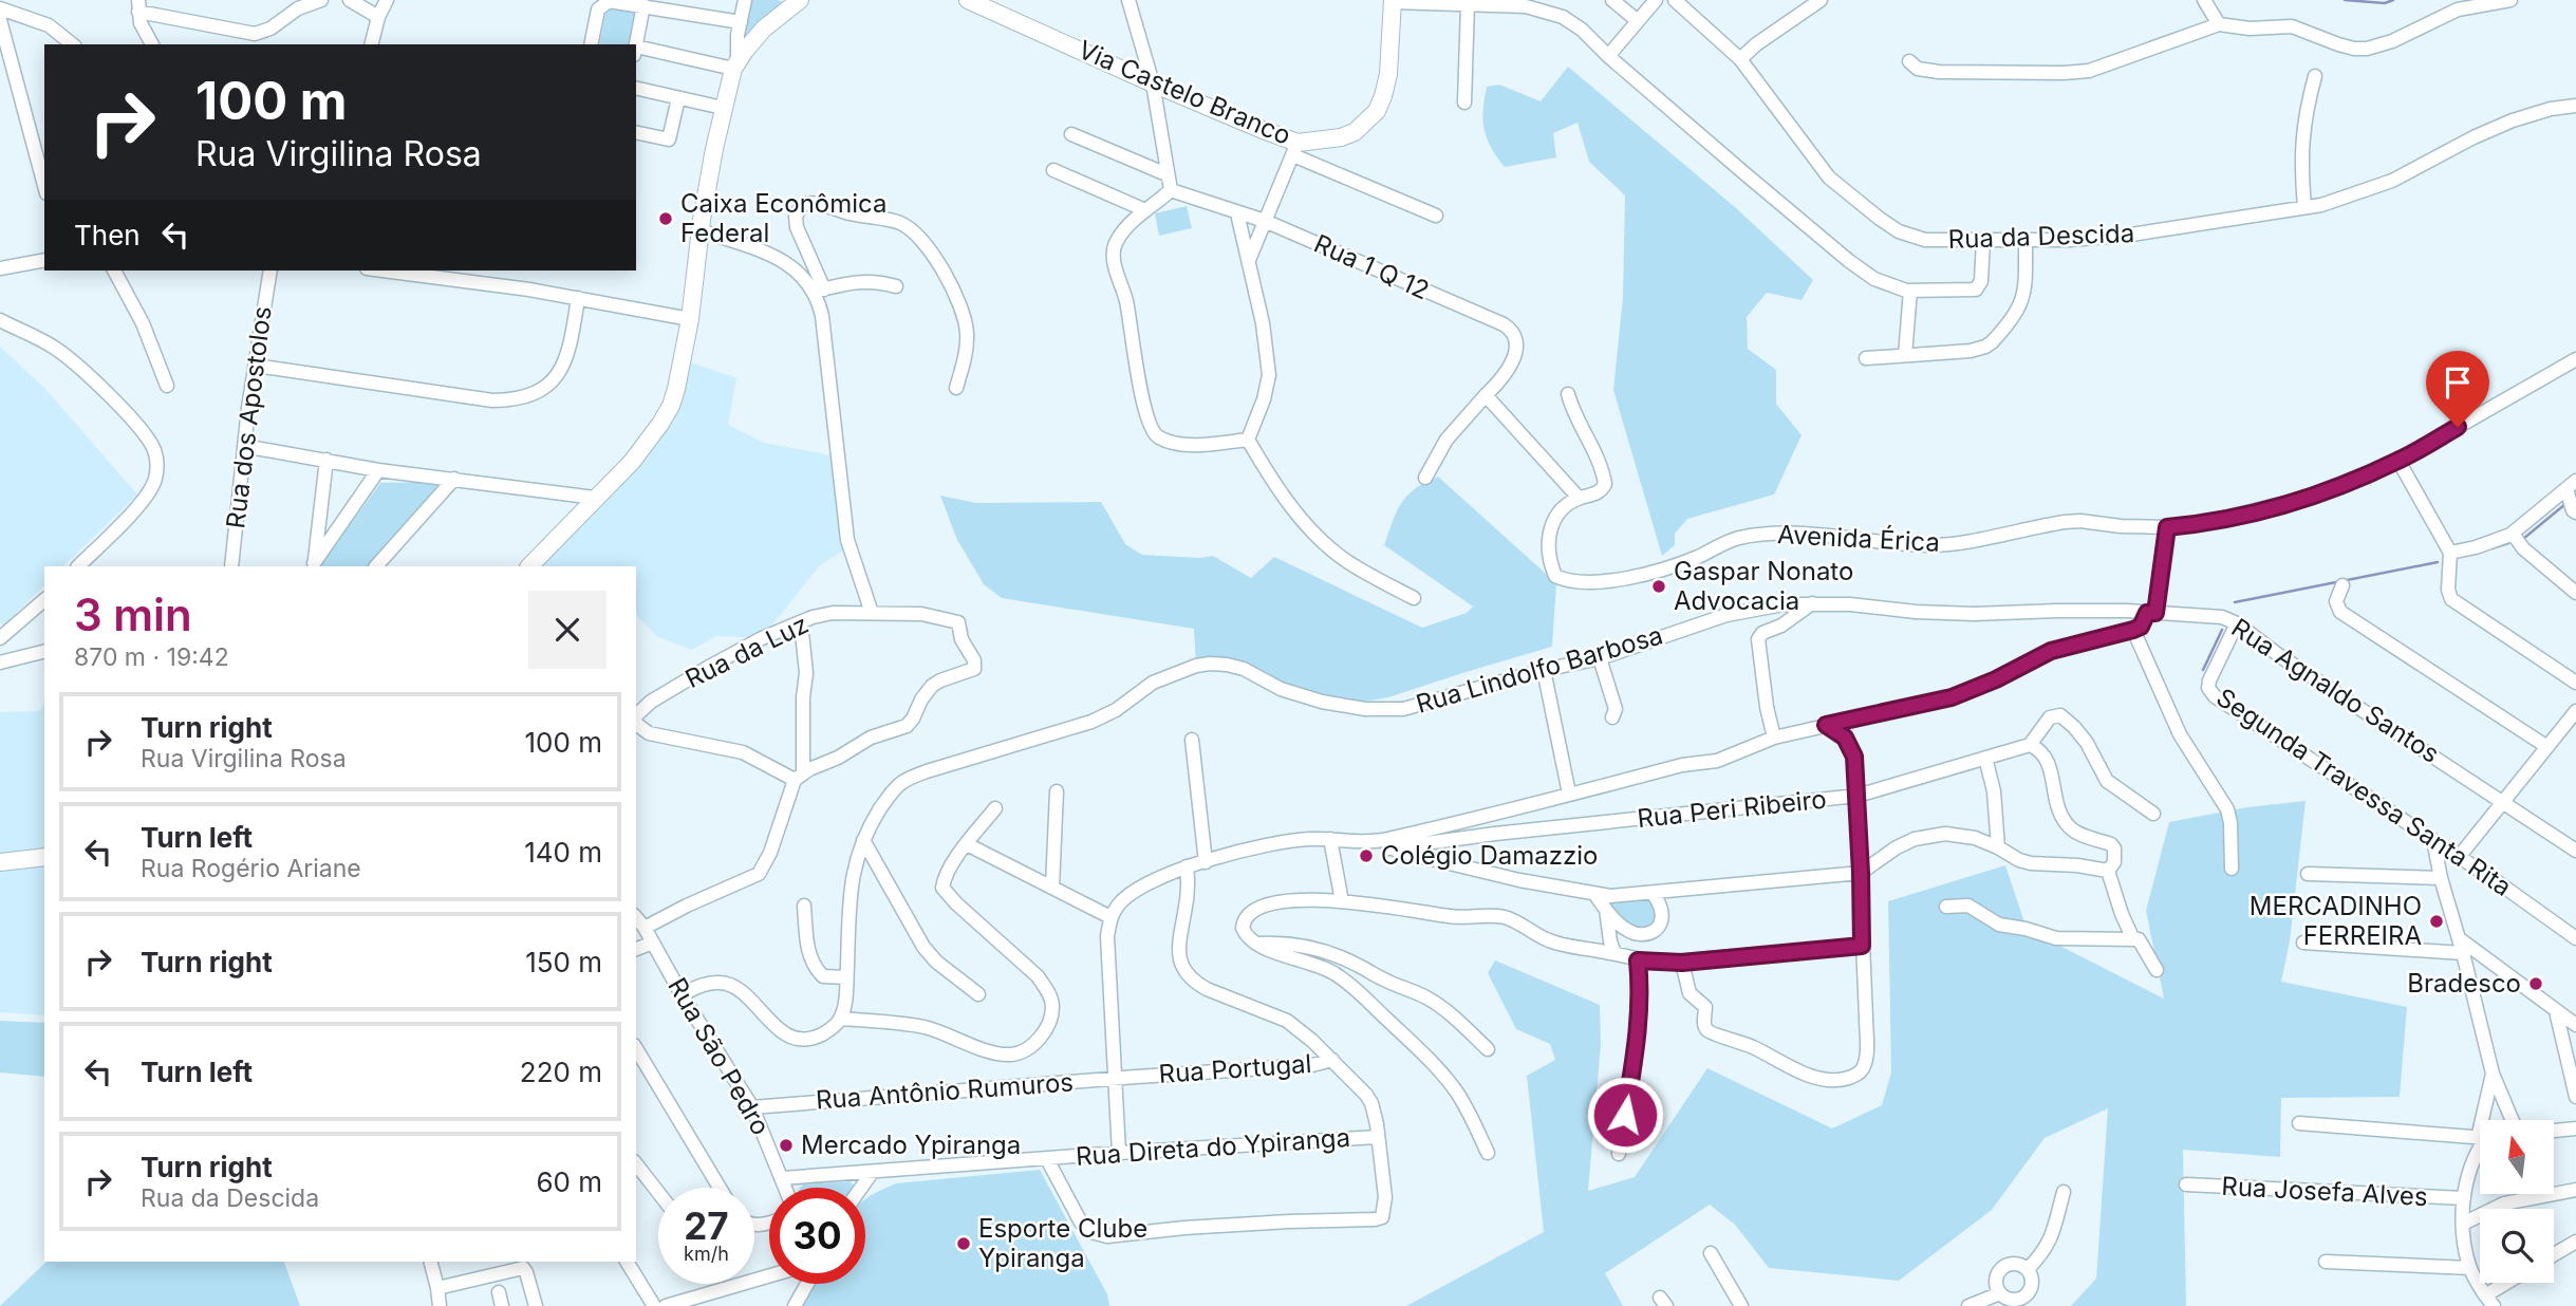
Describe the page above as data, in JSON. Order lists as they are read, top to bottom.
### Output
{
  "streets": {
    "main road": ["Via Castelo Branco"],
    "street": [
      "Rua da Descida",
      "Rua 1 Q 12",
      "Rua dos Apostolos",
      "Avenida Érica",
      "Rua da Luz",
      "Rua Lindolfo Barbosa",
      "Rua Agnaldo Santos",
      "Segunda Travessa Santa Rita",
      "Rua Peri Ribeiro",
      "Rua São Pedro",
      "Rua Portugal",
      "Rua Antônio Rumuros",
      "Rua Direta do Ypiranga",
      "Rua Josefa Alves"
    ]
  },
  "crossings": [
    ["Rua Lindolfo Barbosa", "Rua Agnaldo Santos"],
    ["Rua Agnaldo Santos", "Segunda Travessa Santa Rita"],
    ["Rua São Pedro", "Rua Antônio Rumuros"],
    ["Rua São Pedro", "Rua Direta do Ypiranga"],
    ["Rua Portugal", "Rua Antônio Rumuros"]
  ],
  "places": [
    "Caixa Econômica Federal",
    "Gaspar Nonato Advocacia",
    "Colégio Damazzio",
    "MERCADINHO FERREIRA",
    "Bradesco",
    "Mercado Ypiranga",
    "Esporte Clube Ypiranga"
  ],
  "north": "top",
  "page": {
    "turn": ["100 m", "Rua Virgilina Rosa"],
    "then": "Then",
    "heading": ["3 min", "870 m · 19:42"],
    "list": [
      {
        "name": "Turn right",
        "note": "Rua Virgilina Rosa",
        "value": "100 m"
      },
      {
        "name": "Turn left",
        "note": "Rua Rogério Ariane",
        "value": "140 m"
      },
      {
        "name": "Turn right",
        "value": "150 m"
      },
      {
        "name": "Turn left",
        "value": "220 m"
      },
      {
        "name": "Turn right",
        "note": "Rua da Descida",
        "value": "60 m"
      }
    ],
    "speed": "27 km/h",
    "limit": "30"
  }
}
